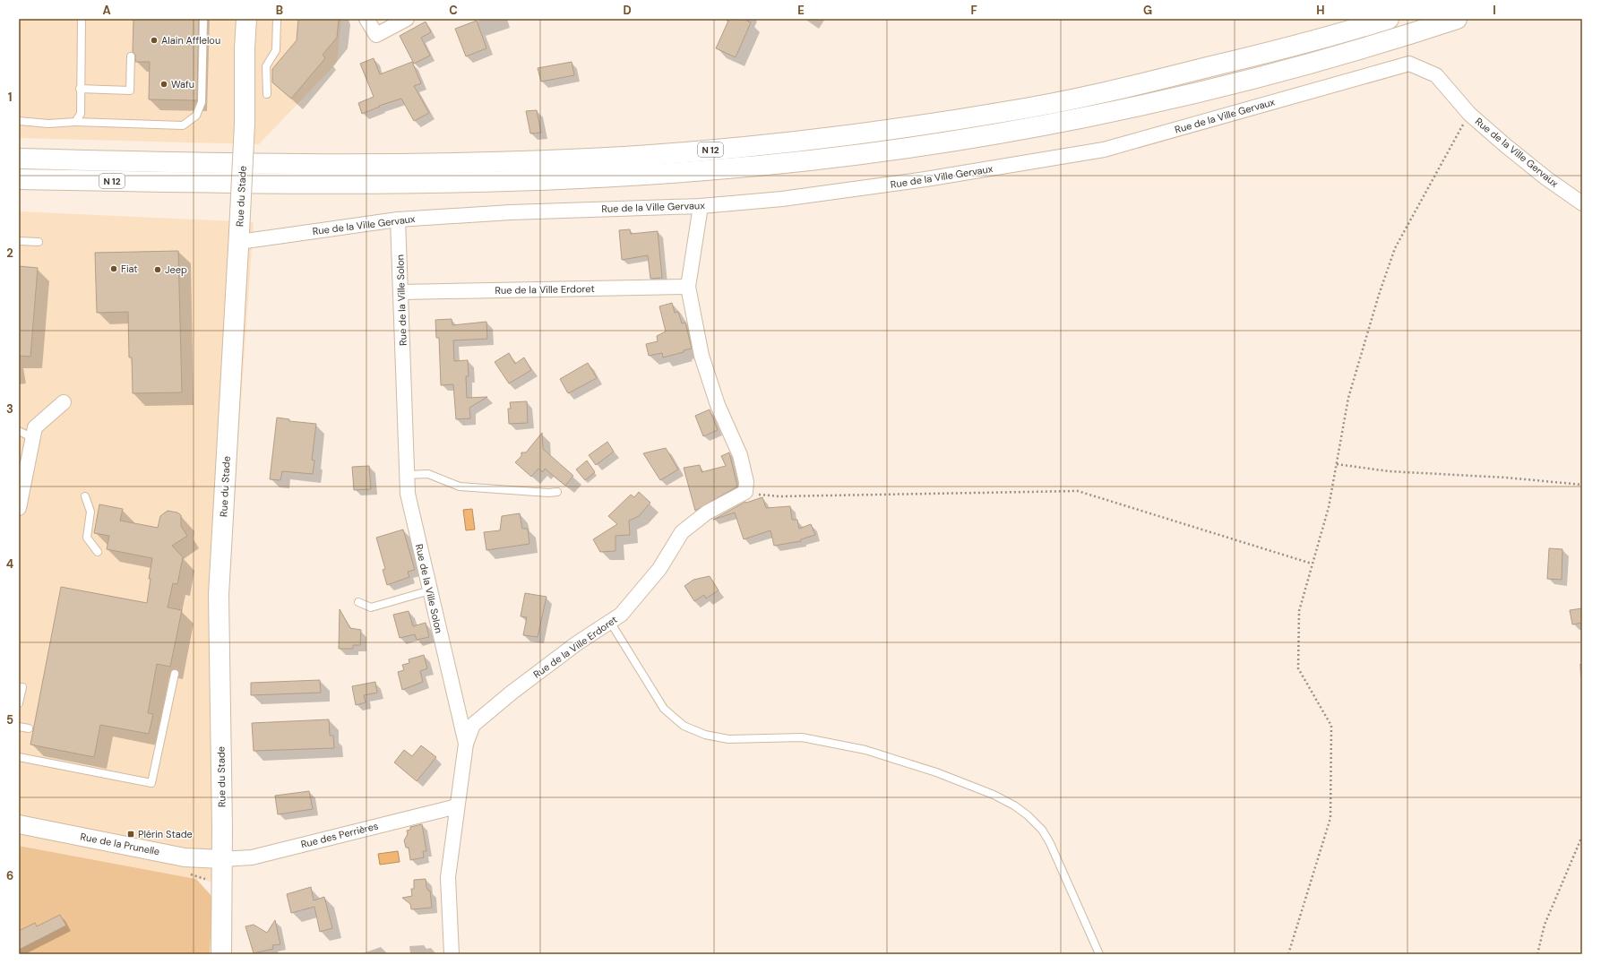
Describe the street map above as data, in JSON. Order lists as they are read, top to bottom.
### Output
{
  "streets": {
    "main road": ["N 12", "Rue du Stade"],
    "street": [
      "Rue de la Ville Gervaux",
      "Rue de la Ville Erdoret",
      "Rue de la Ville Solon",
      "Rue des Perrières",
      "Rue de la Prunelle"
    ]
  },
  "crossings": [
    ["Rue de la Ville Gervaux", "Rue du Stade"],
    ["Rue de la Ville Gervaux", "Rue de la Ville Solon"],
    ["Rue du Stade", "Rue des Perrières"],
    ["Rue du Stade", "Rue de la Prunelle"],
    ["Rue de la Ville Erdoret", "Rue de la Ville Solon"],
    ["Rue de la Ville Solon", "Rue des Perrières"],
    ["Rue des Perrières", "Rue de la Prunelle"]
  ],
  "places": {
    "other": [
      "Alain Afflelou",
      "Wafu",
      "Fiat",
      "Jeep"
    ],
    "transit": ["Plérin Stade"]
  },
  "grid": {
    "columns": [
      "A",
      "B",
      "C",
      "D",
      "E",
      "F",
      "G",
      "H",
      "I"
    ],
    "rows": [
      "1",
      "2",
      "3",
      "4",
      "5",
      "6"
    ]
  }
}
